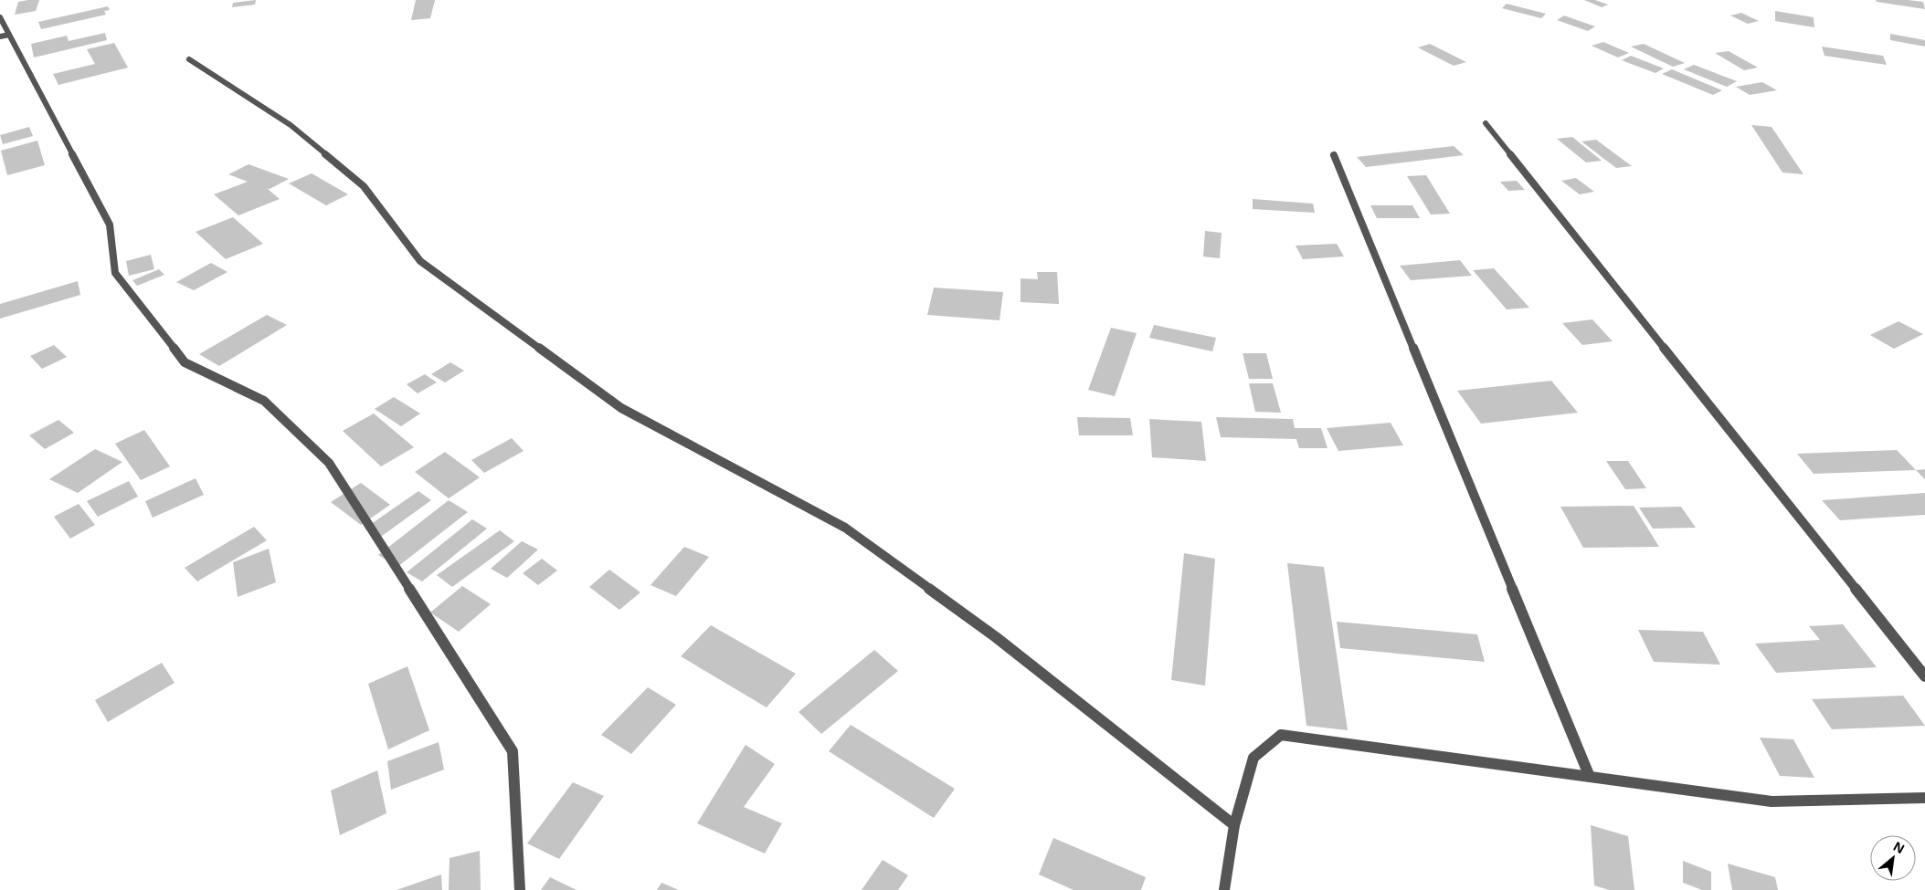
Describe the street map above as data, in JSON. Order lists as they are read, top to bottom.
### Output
{
  "north": "top right"
}
